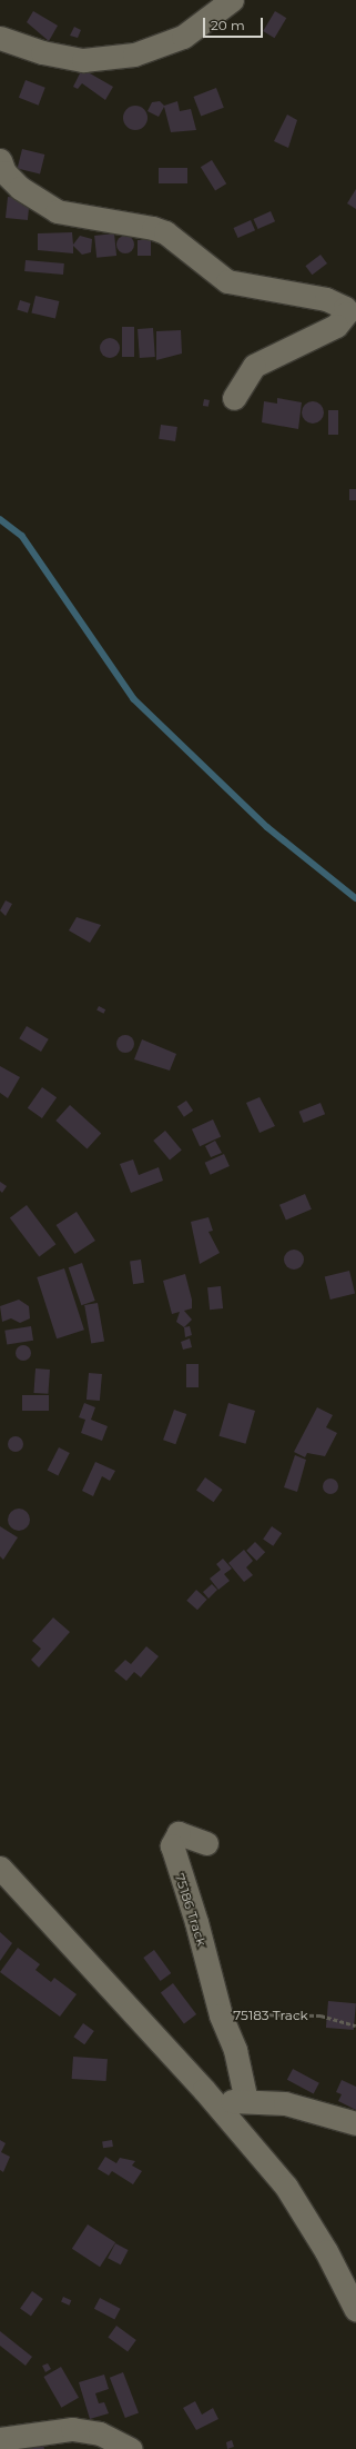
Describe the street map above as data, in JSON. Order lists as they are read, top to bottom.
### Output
{
  "streets": {
    "street": ["75186 Track", "75183 Track"]
  },
  "crossings": [
    ["75186 Track", "75183 Track"]
  ],
  "scale_bar": "20 m"
}
